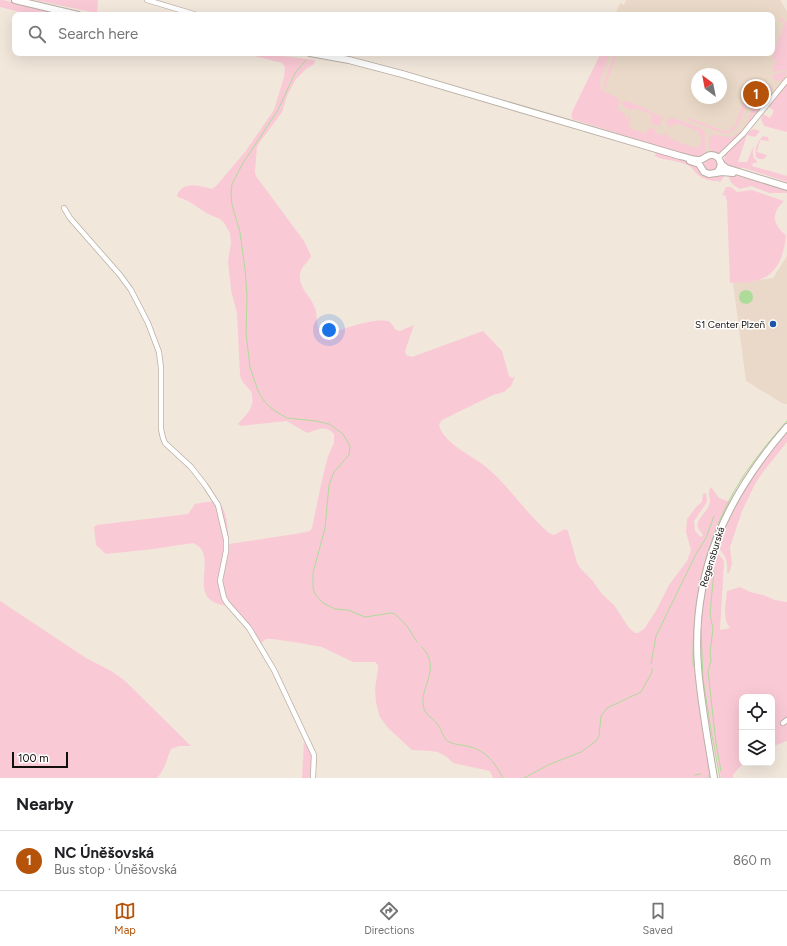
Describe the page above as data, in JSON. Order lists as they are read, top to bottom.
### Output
{
  "streets": {
    "main road": ["Regensburská"]
  },
  "places": ["S1 Center Plzeň"],
  "scale_bar": "100 m",
  "north": "top left",
  "page": {
    "search": "Search here",
    "pins": "1",
    "scale": "100 m",
    "heading": "Nearby",
    "list": [
      {
        "mark": "1",
        "name": "NC Úněšovská",
        "note": "Bus stop · Úněšovská",
        "value": "860 m"
      }
    ],
    "nav": ["Map", "Directions", "Saved"]
  }
}
